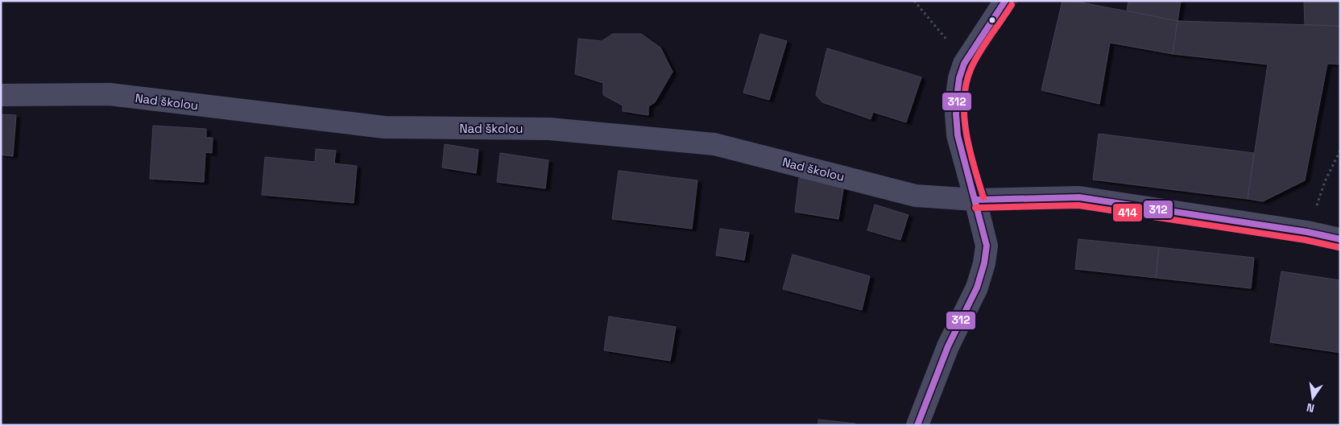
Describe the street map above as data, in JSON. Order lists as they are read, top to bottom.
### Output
{
  "streets": {
    "street": ["Nad školou"]
  },
  "lines": ["transit line 312", "transit line 414"],
  "north": "bottom"
}
